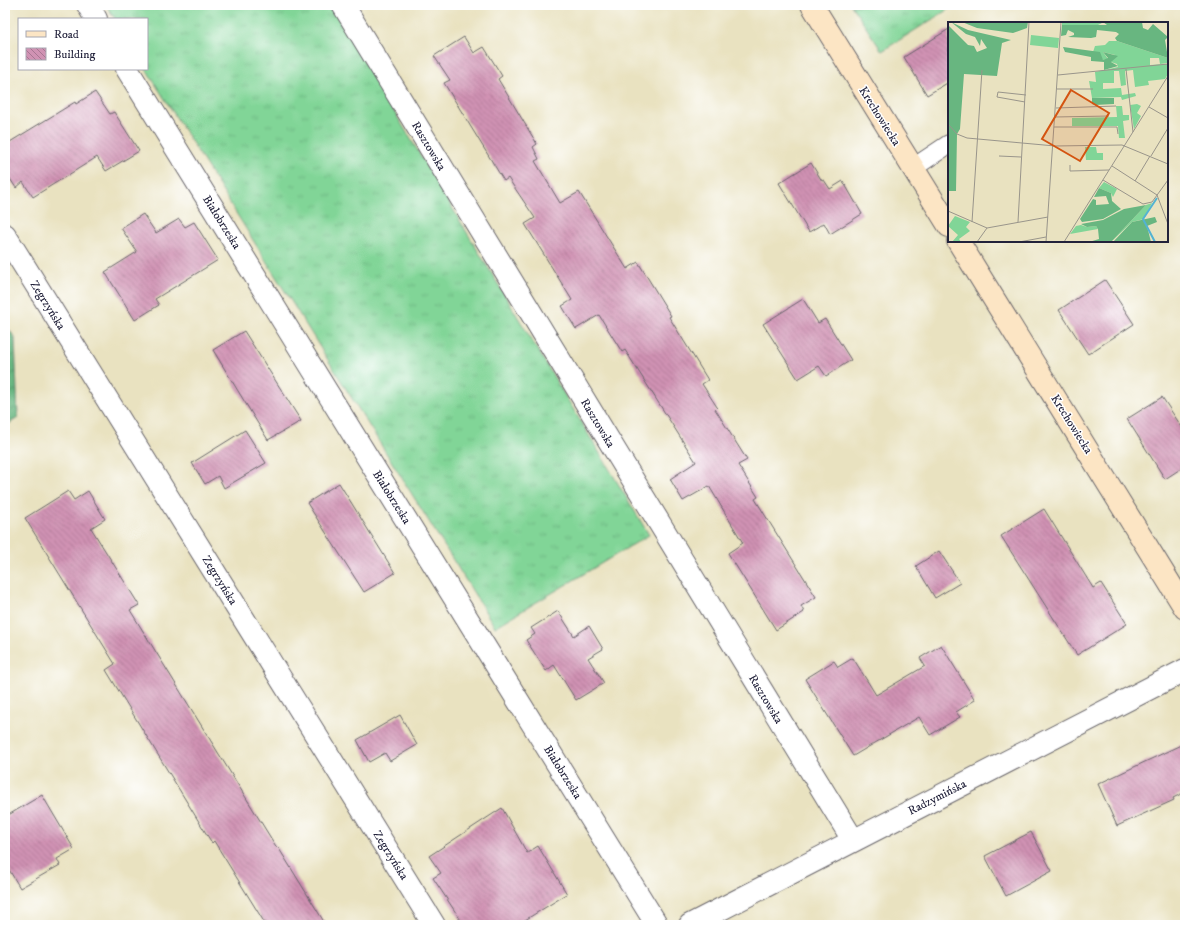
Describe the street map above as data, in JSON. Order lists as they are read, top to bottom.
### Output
{
  "streets": {
    "street": [
      "Krechowiecka",
      "Rasztowska",
      "Białobrzeska",
      "Zegrzyńska",
      "Radzymińska"
    ]
  },
  "crossings": [
    ["Rasztowska", "Radzymińska"]
  ],
  "legend": ["Road", "Building"]
}
